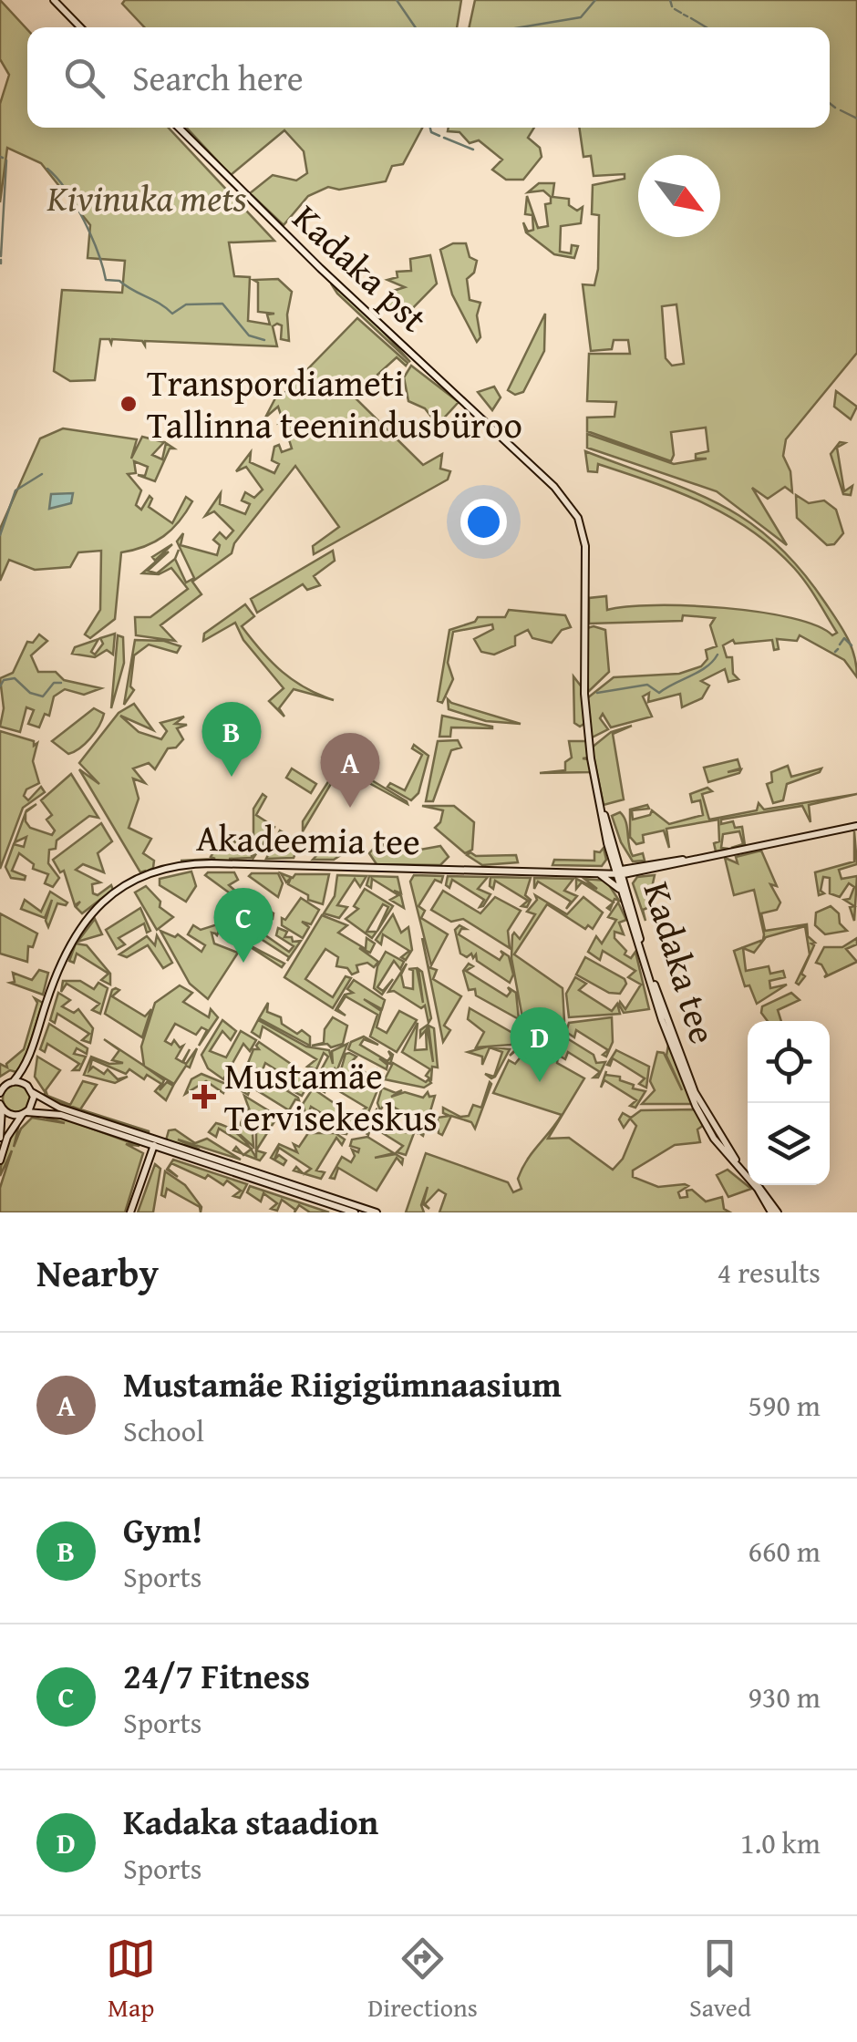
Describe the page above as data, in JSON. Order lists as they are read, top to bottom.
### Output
{
  "streets": {
    "main road": ["Kadaka pst", "Akadeemia tee", "Kadaka tee"]
  },
  "crossings": [
    ["Kadaka pst", "Kadaka tee"],
    ["Akadeemia tee", "Kadaka tee"]
  ],
  "parks": ["Kivinuka mets"],
  "places": {
    "other": ["Transpordiameti Tallinna teenindusbüroo"],
    "health": ["Mustamäe Tervisekeskus"]
  },
  "north": "bottom right",
  "page": {
    "search": "Search here",
    "pins": [
      "B",
      "A",
      "C",
      "D"
    ],
    "heading": ["Nearby", "4 results"],
    "list": [
      {
        "mark": "A",
        "name": "Mustamäe Riigigümnaasium",
        "note": "School",
        "value": "590 m"
      },
      {
        "mark": "B",
        "name": "Gym!",
        "note": "Sports",
        "value": "660 m"
      },
      {
        "mark": "C",
        "name": "24/7 Fitness",
        "note": "Sports",
        "value": "930 m"
      },
      {
        "mark": "D",
        "name": "Kadaka staadion",
        "note": "Sports",
        "value": "1.0 km"
      }
    ],
    "nav": ["Map", "Directions", "Saved"]
  }
}
